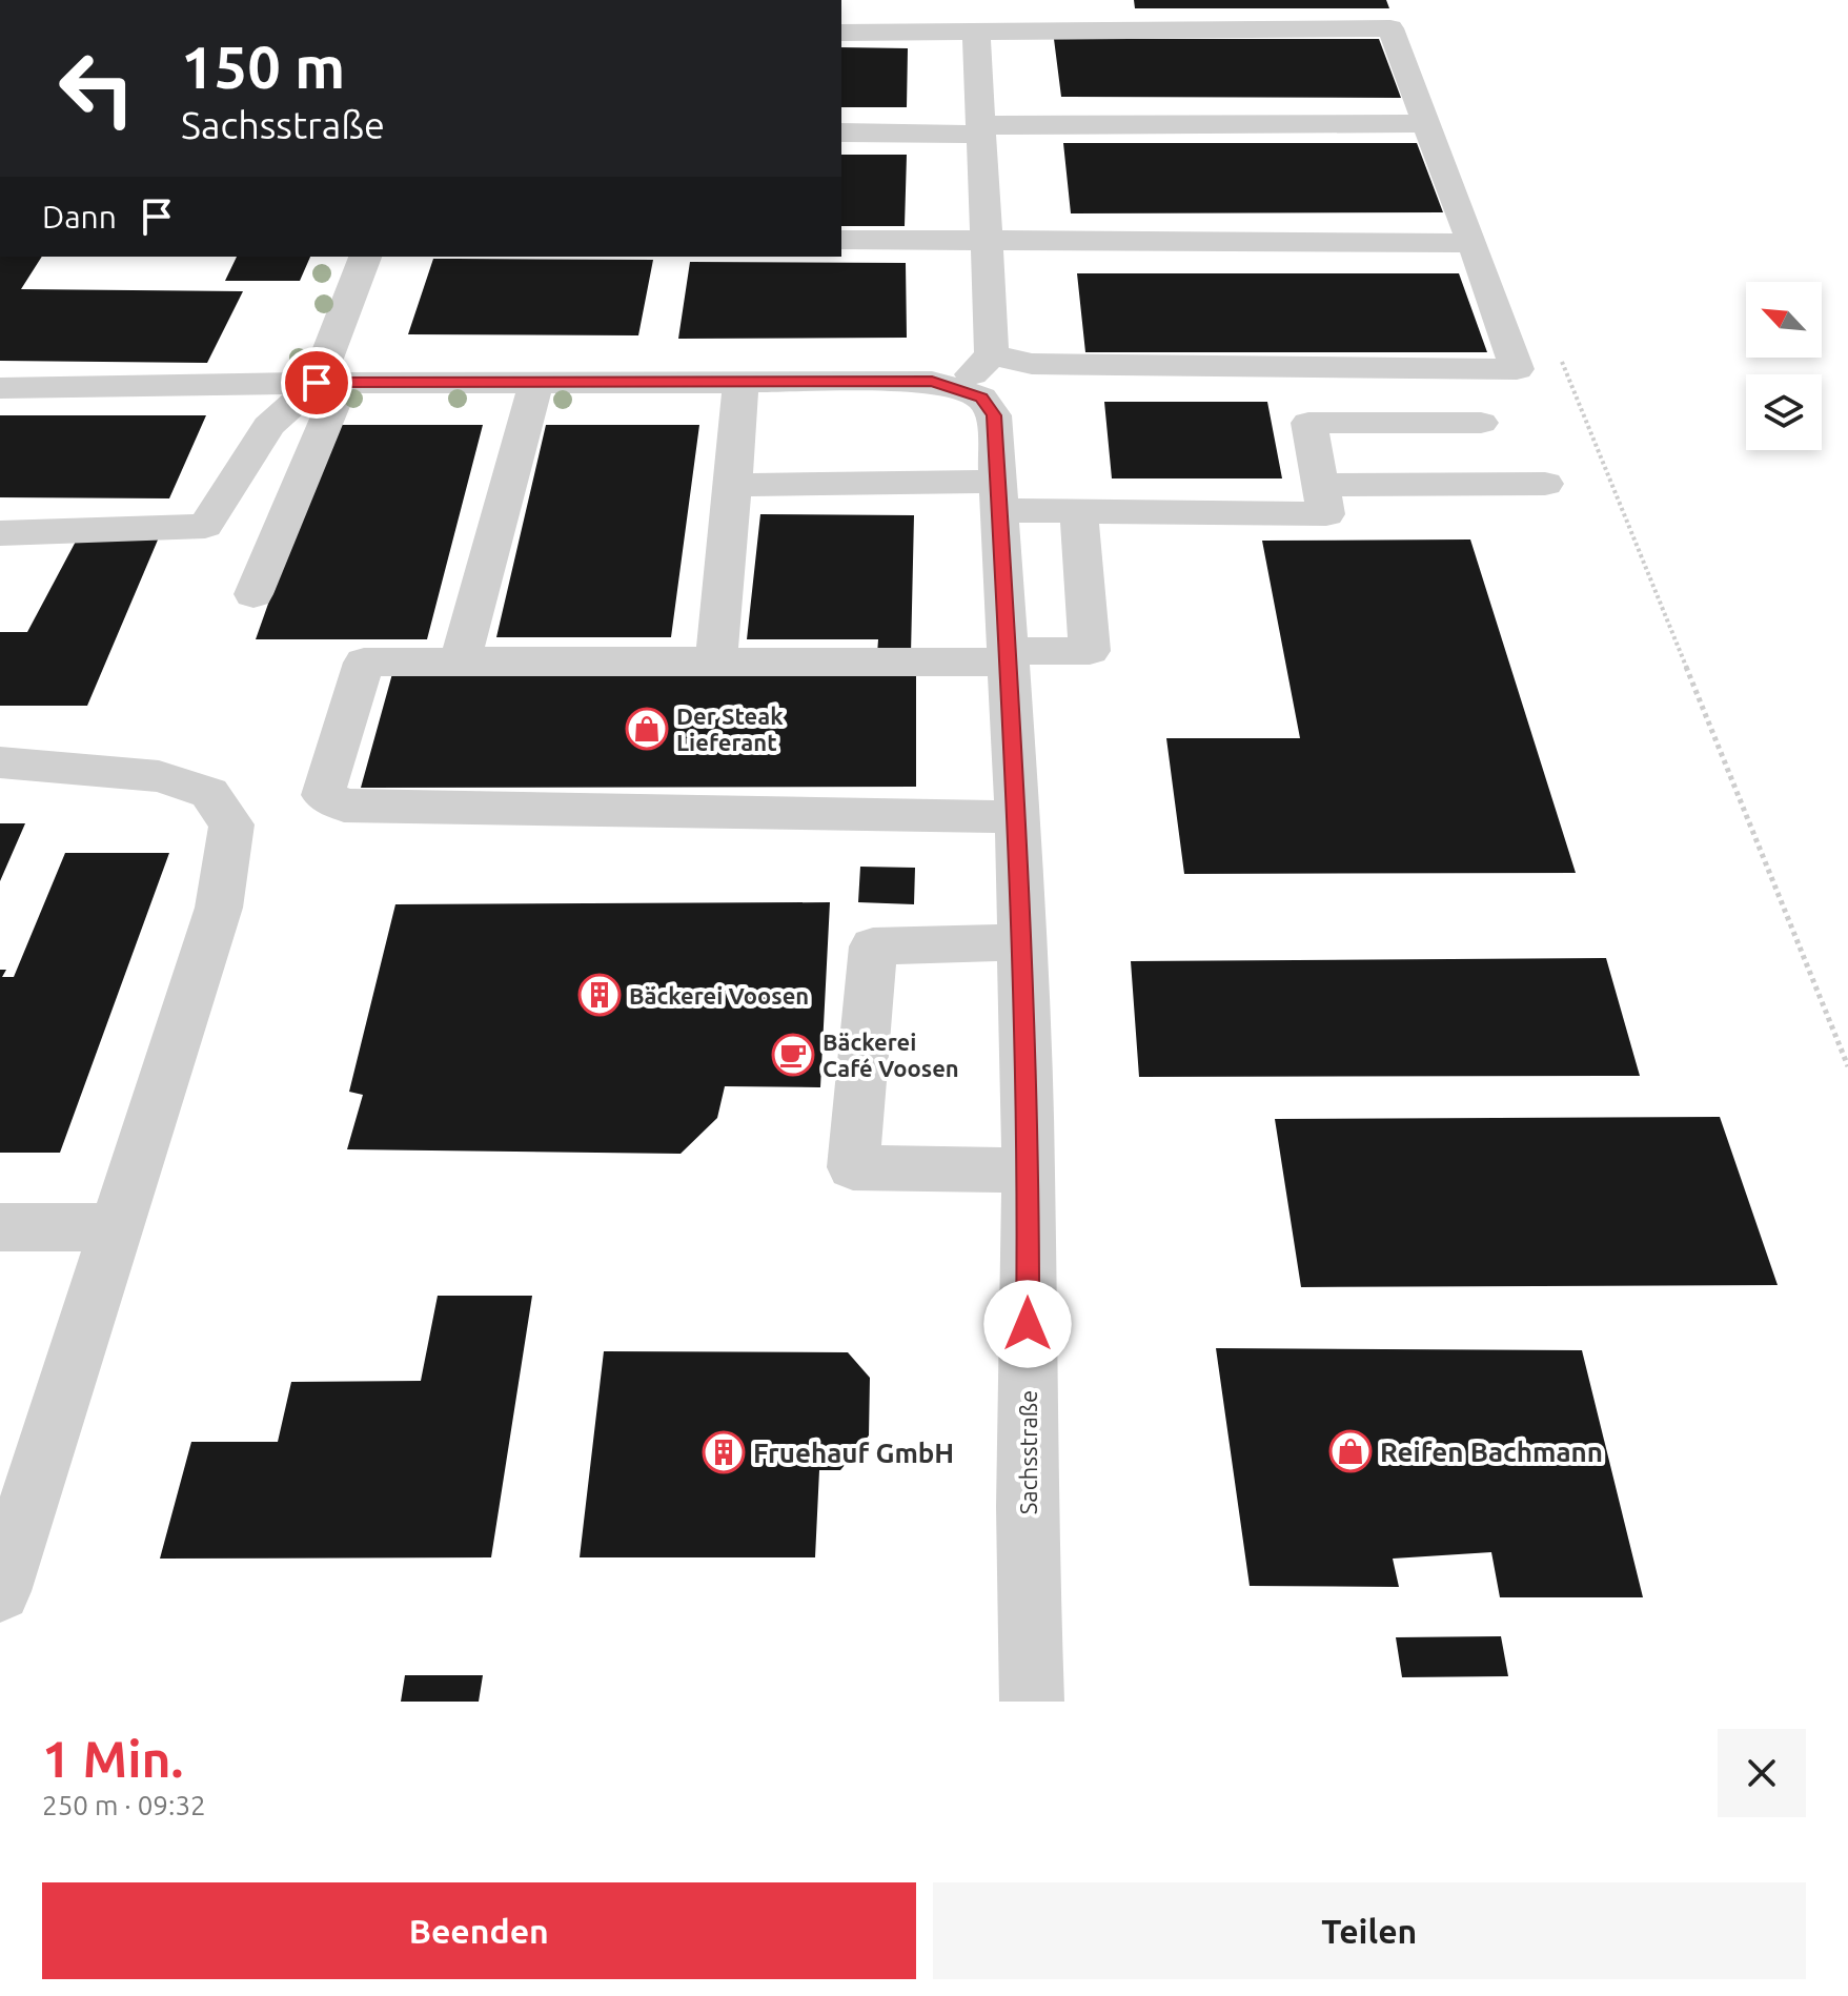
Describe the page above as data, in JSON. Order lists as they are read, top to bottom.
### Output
{
  "streets": {
    "street": ["Sachsstraße"]
  },
  "places": {
    "shop": ["Der Steak Lieferant", "Reifen Bachmann"],
    "building": ["Bäckerei Voosen", "Fruehauf GmbH"],
    "cafe": ["Bäckerei Café Voosen"]
  },
  "north": "top left",
  "page": {
    "turn": ["150 m", "Sachsstraße"],
    "then": "Dann",
    "heading": ["1 Min.", "250 m · 09:32"],
    "buttons": ["Beenden", "Teilen"]
  }
}
